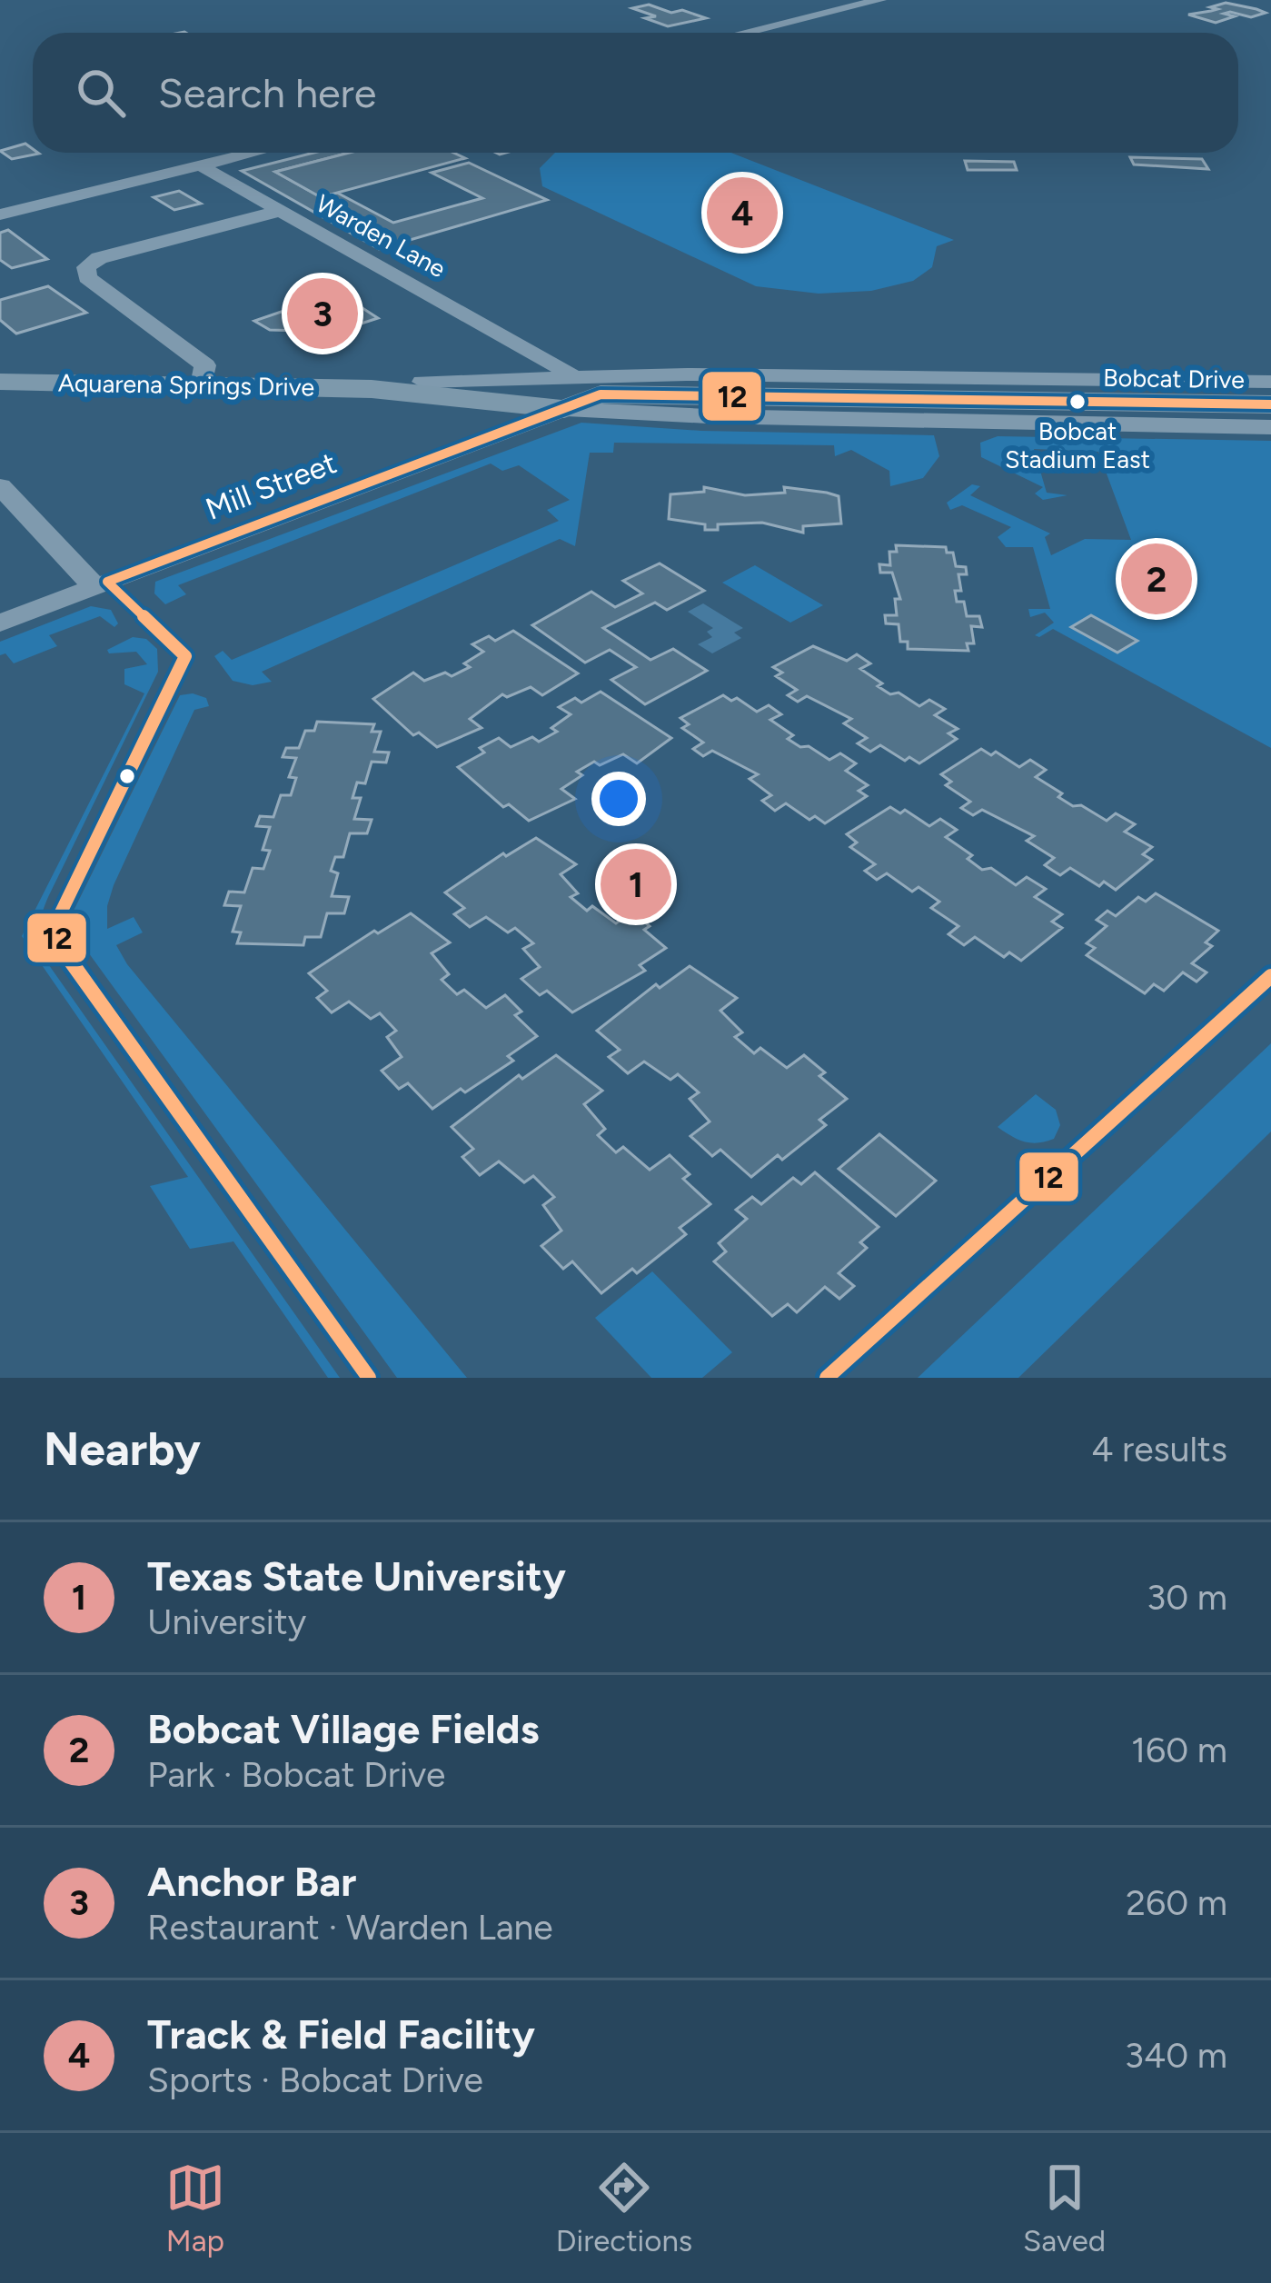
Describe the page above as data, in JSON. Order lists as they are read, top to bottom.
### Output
{
  "streets": {
    "main road": ["Aquarena Springs Drive"],
    "street": ["Warden Lane", "Bobcat Drive", "Mill Street"]
  },
  "crossings": [
    ["Warden Lane", "Bobcat Drive"],
    ["Bobcat Drive", "Aquarena Springs Drive"],
    ["Aquarena Springs Drive", "Mill Street"]
  ],
  "places": ["Bobcat Stadium East"],
  "lines": ["transit line 12"],
  "page": {
    "search": "Search here",
    "pins": [
      "4",
      "3",
      "2",
      "1"
    ],
    "heading": ["Nearby", "4 results"],
    "list": [
      {
        "mark": "1",
        "name": "Texas State University",
        "note": "University",
        "value": "30 m"
      },
      {
        "mark": "2",
        "name": "Bobcat Village Fields",
        "note": "Park · Bobcat Drive",
        "value": "160 m"
      },
      {
        "mark": "3",
        "name": "Anchor Bar",
        "note": "Restaurant · Warden Lane",
        "value": "260 m"
      },
      {
        "mark": "4",
        "name": "Track & Field Facility",
        "note": "Sports · Bobcat Drive",
        "value": "340 m"
      }
    ],
    "nav": ["Map", "Directions", "Saved"]
  }
}
